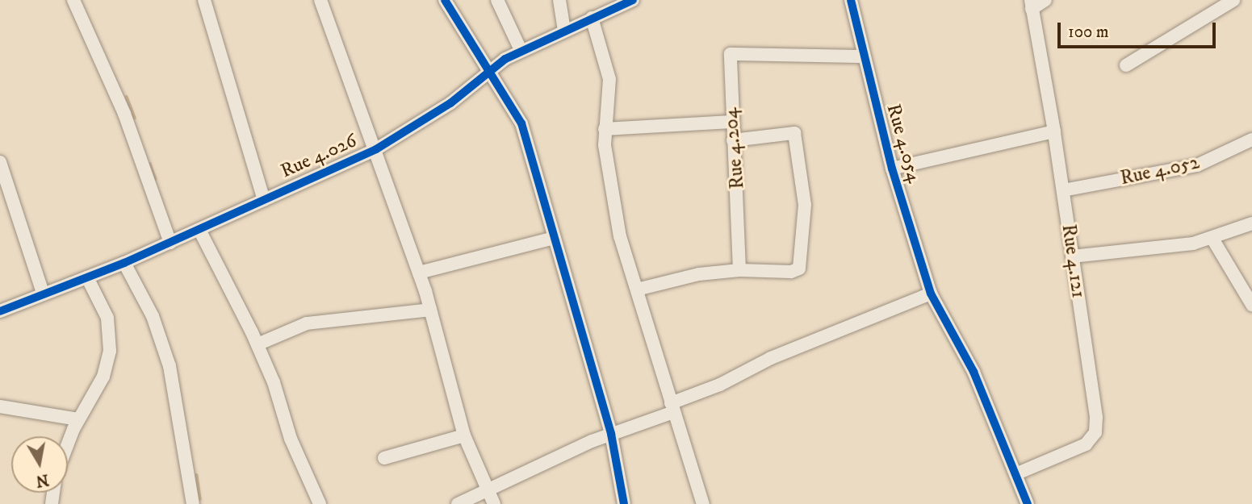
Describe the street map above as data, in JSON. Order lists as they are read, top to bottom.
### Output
{
  "streets": {
    "street": [
      "Rue 4.054",
      "Rue 4.204",
      "Rue 4.026",
      "Rue 4.052",
      "Rue 4.121"
    ]
  },
  "crossings": [
    ["Rue 4.054", "Rue 4.204"],
    ["Rue 4.054", "Rue 4.121"],
    ["Rue 4.052", "Rue 4.121"]
  ],
  "scale_bar": "100 m",
  "north": "bottom"
}
